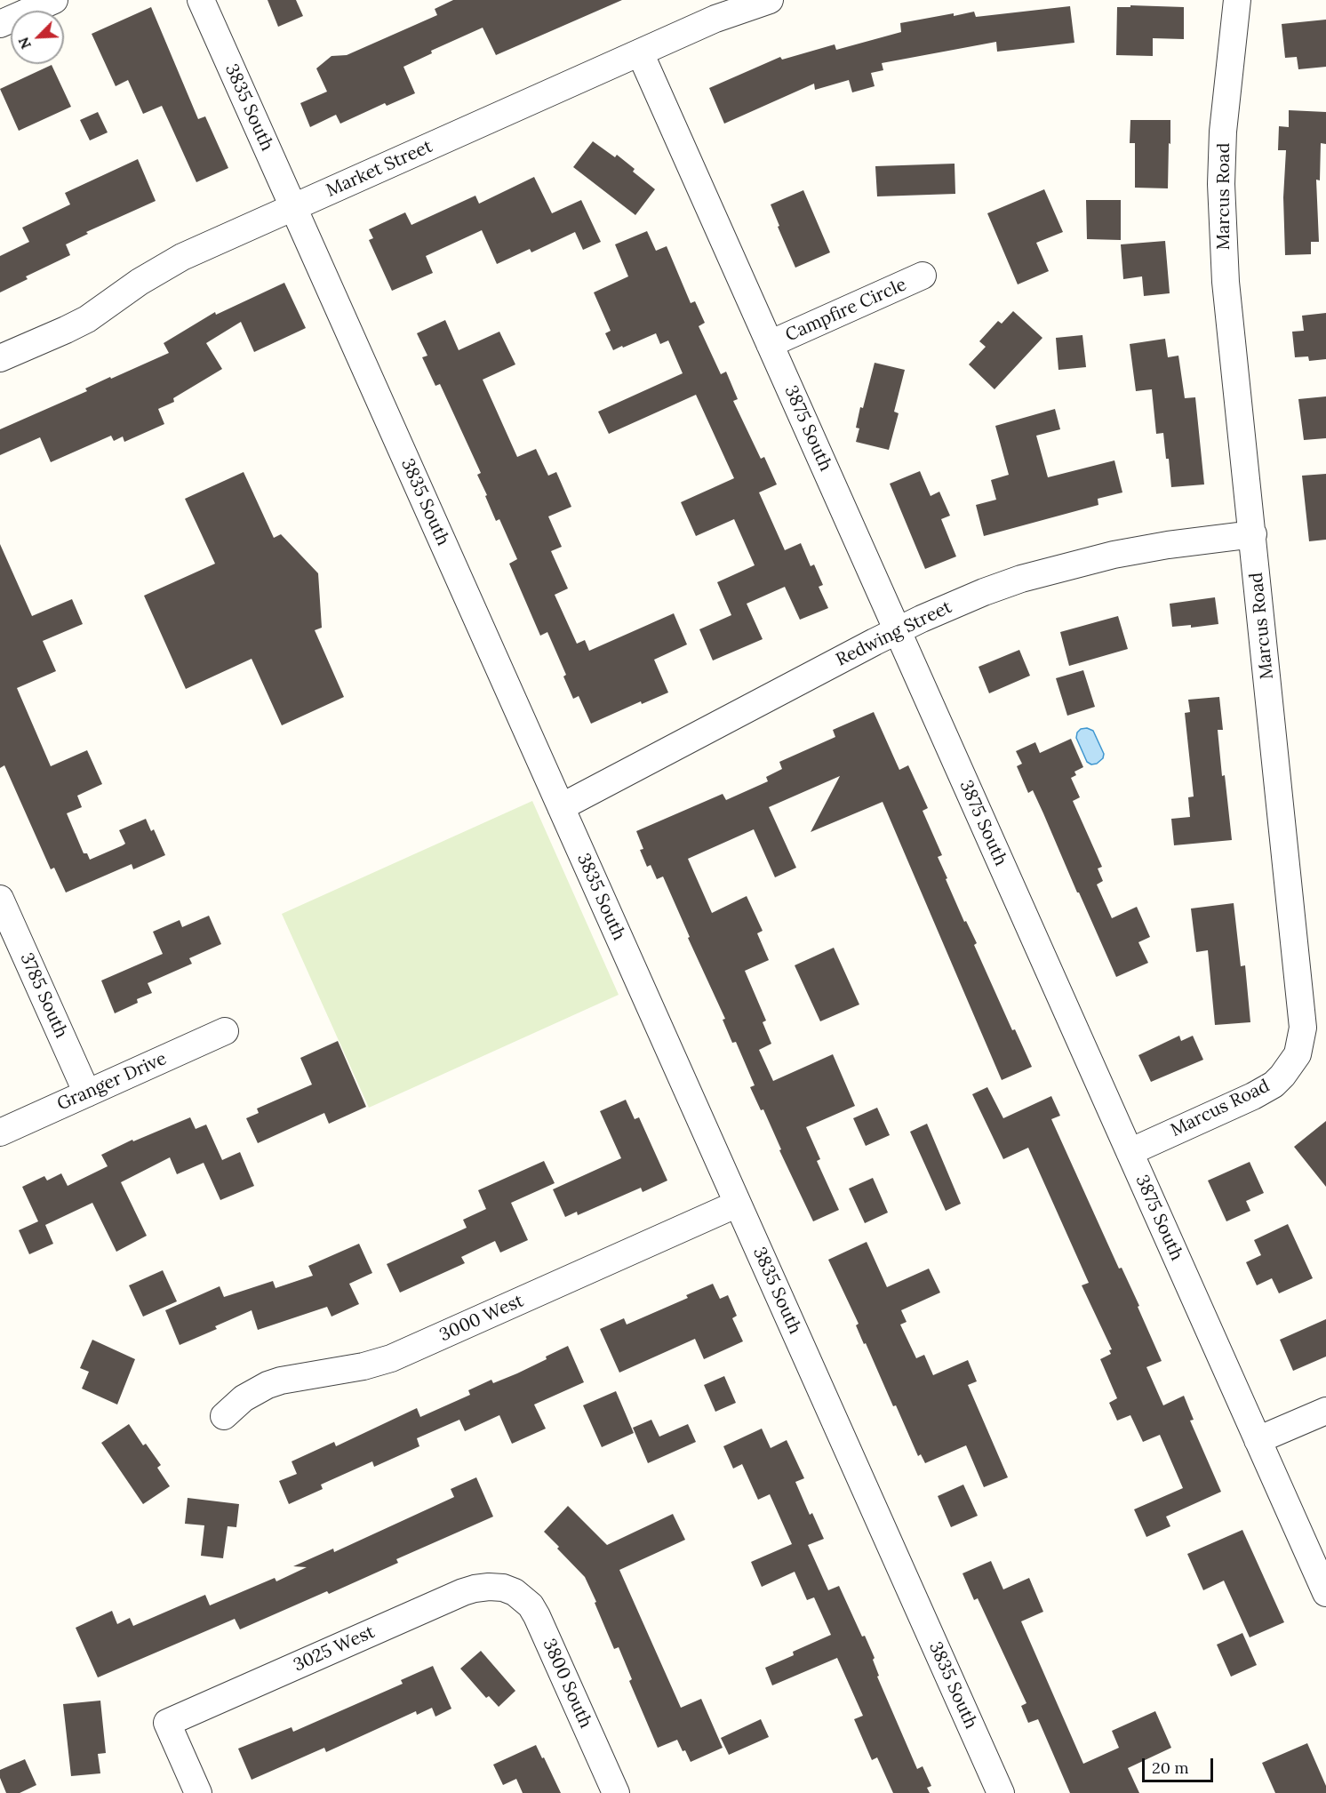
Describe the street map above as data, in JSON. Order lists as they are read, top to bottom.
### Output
{
  "streets": {
    "street": [
      "3835 South",
      "Market Street",
      "Marcus Road",
      "Campfire Circle",
      "3875 South",
      "Redwing Street",
      "3785 South",
      "Granger Drive",
      "3000 West",
      "3025 West",
      "3800 South"
    ]
  },
  "crossings": [
    ["3835 South", "Market Street"],
    ["3835 South", "Redwing Street"],
    ["3835 South", "3000 West"],
    ["Market Street", "3875 South"],
    ["Marcus Road", "3875 South"],
    ["Marcus Road", "Redwing Street"],
    ["Campfire Circle", "3875 South"],
    ["3875 South", "Redwing Street"],
    ["3785 South", "Granger Drive"],
    ["3025 West", "3800 South"]
  ],
  "scale_bar": "20 m",
  "north": "bottom left"
}
